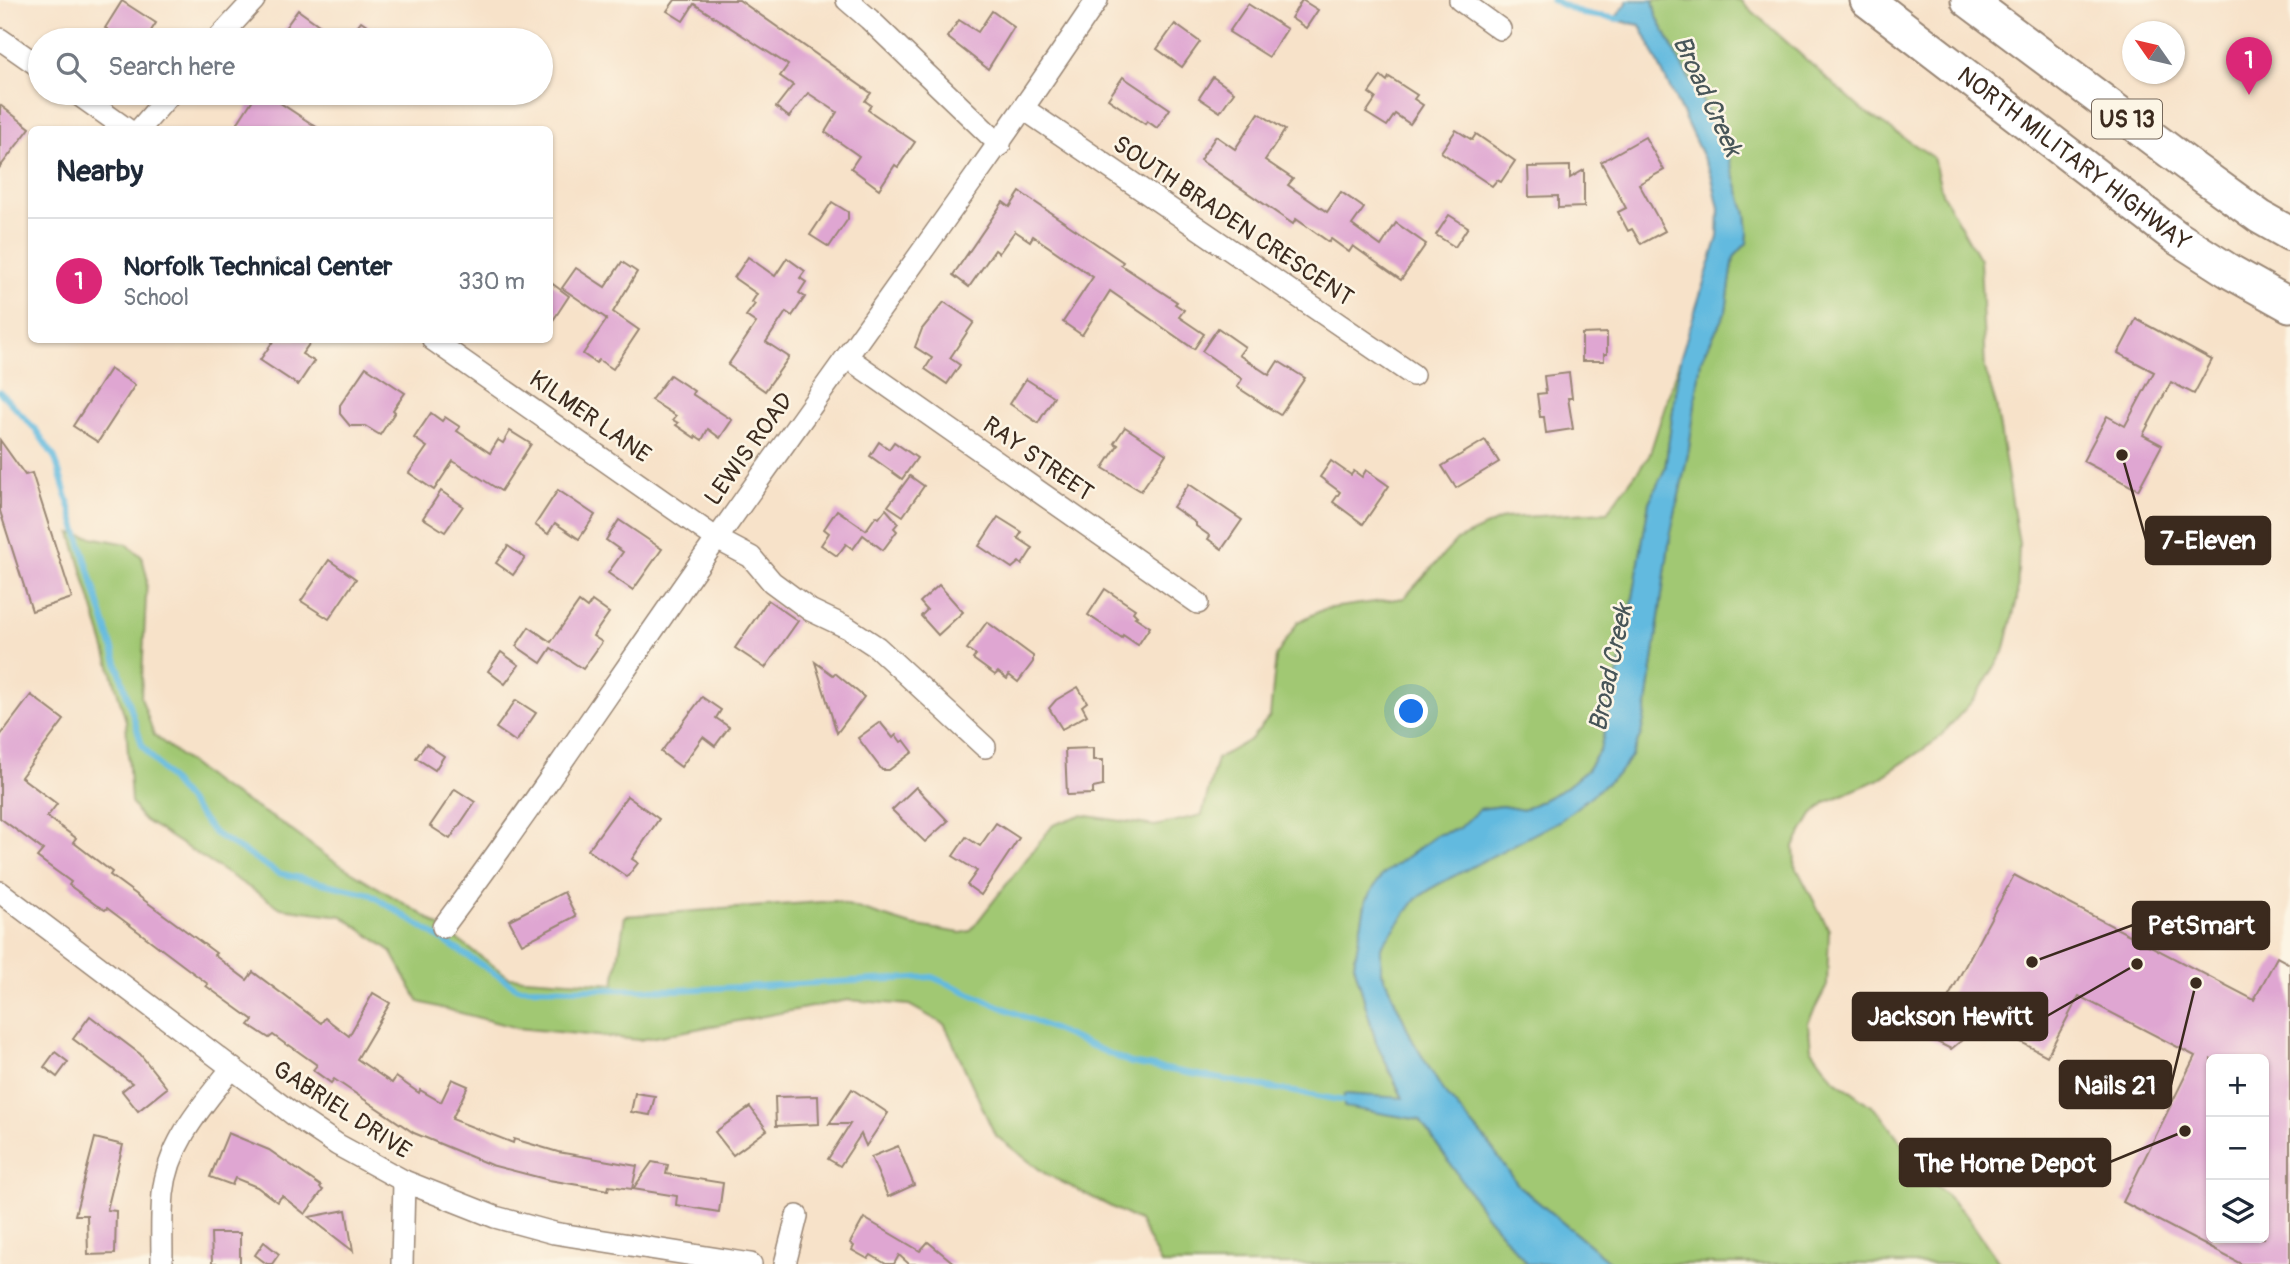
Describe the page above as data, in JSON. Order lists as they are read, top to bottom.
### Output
{
  "streets": {
    "main road": ["US 13", "NORTH MILITARY HIGHWAY"],
    "street": [
      "SOUTH BRADEN CRESCENT",
      "KILMER LANE",
      "LEWIS ROAD",
      "RAY STREET",
      "GABRIEL DRIVE"
    ]
  },
  "crossings": [
    ["SOUTH BRADEN CRESCENT", "LEWIS ROAD"],
    ["KILMER LANE", "LEWIS ROAD"],
    ["LEWIS ROAD", "RAY STREET"]
  ],
  "water": ["Broad Creek"],
  "places": [
    "7-Eleven",
    "PetSmart",
    "Jackson Hewitt",
    "Nails 21",
    "The Home Depot"
  ],
  "north": "top left",
  "page": {
    "search": "Search here",
    "pins": "1",
    "heading": "Nearby",
    "list": [
      {
        "mark": "1",
        "name": "Norfolk Technical Center",
        "note": "School",
        "value": "330 m"
      }
    ],
    "map_buttons": ["+", "−"]
  }
}
